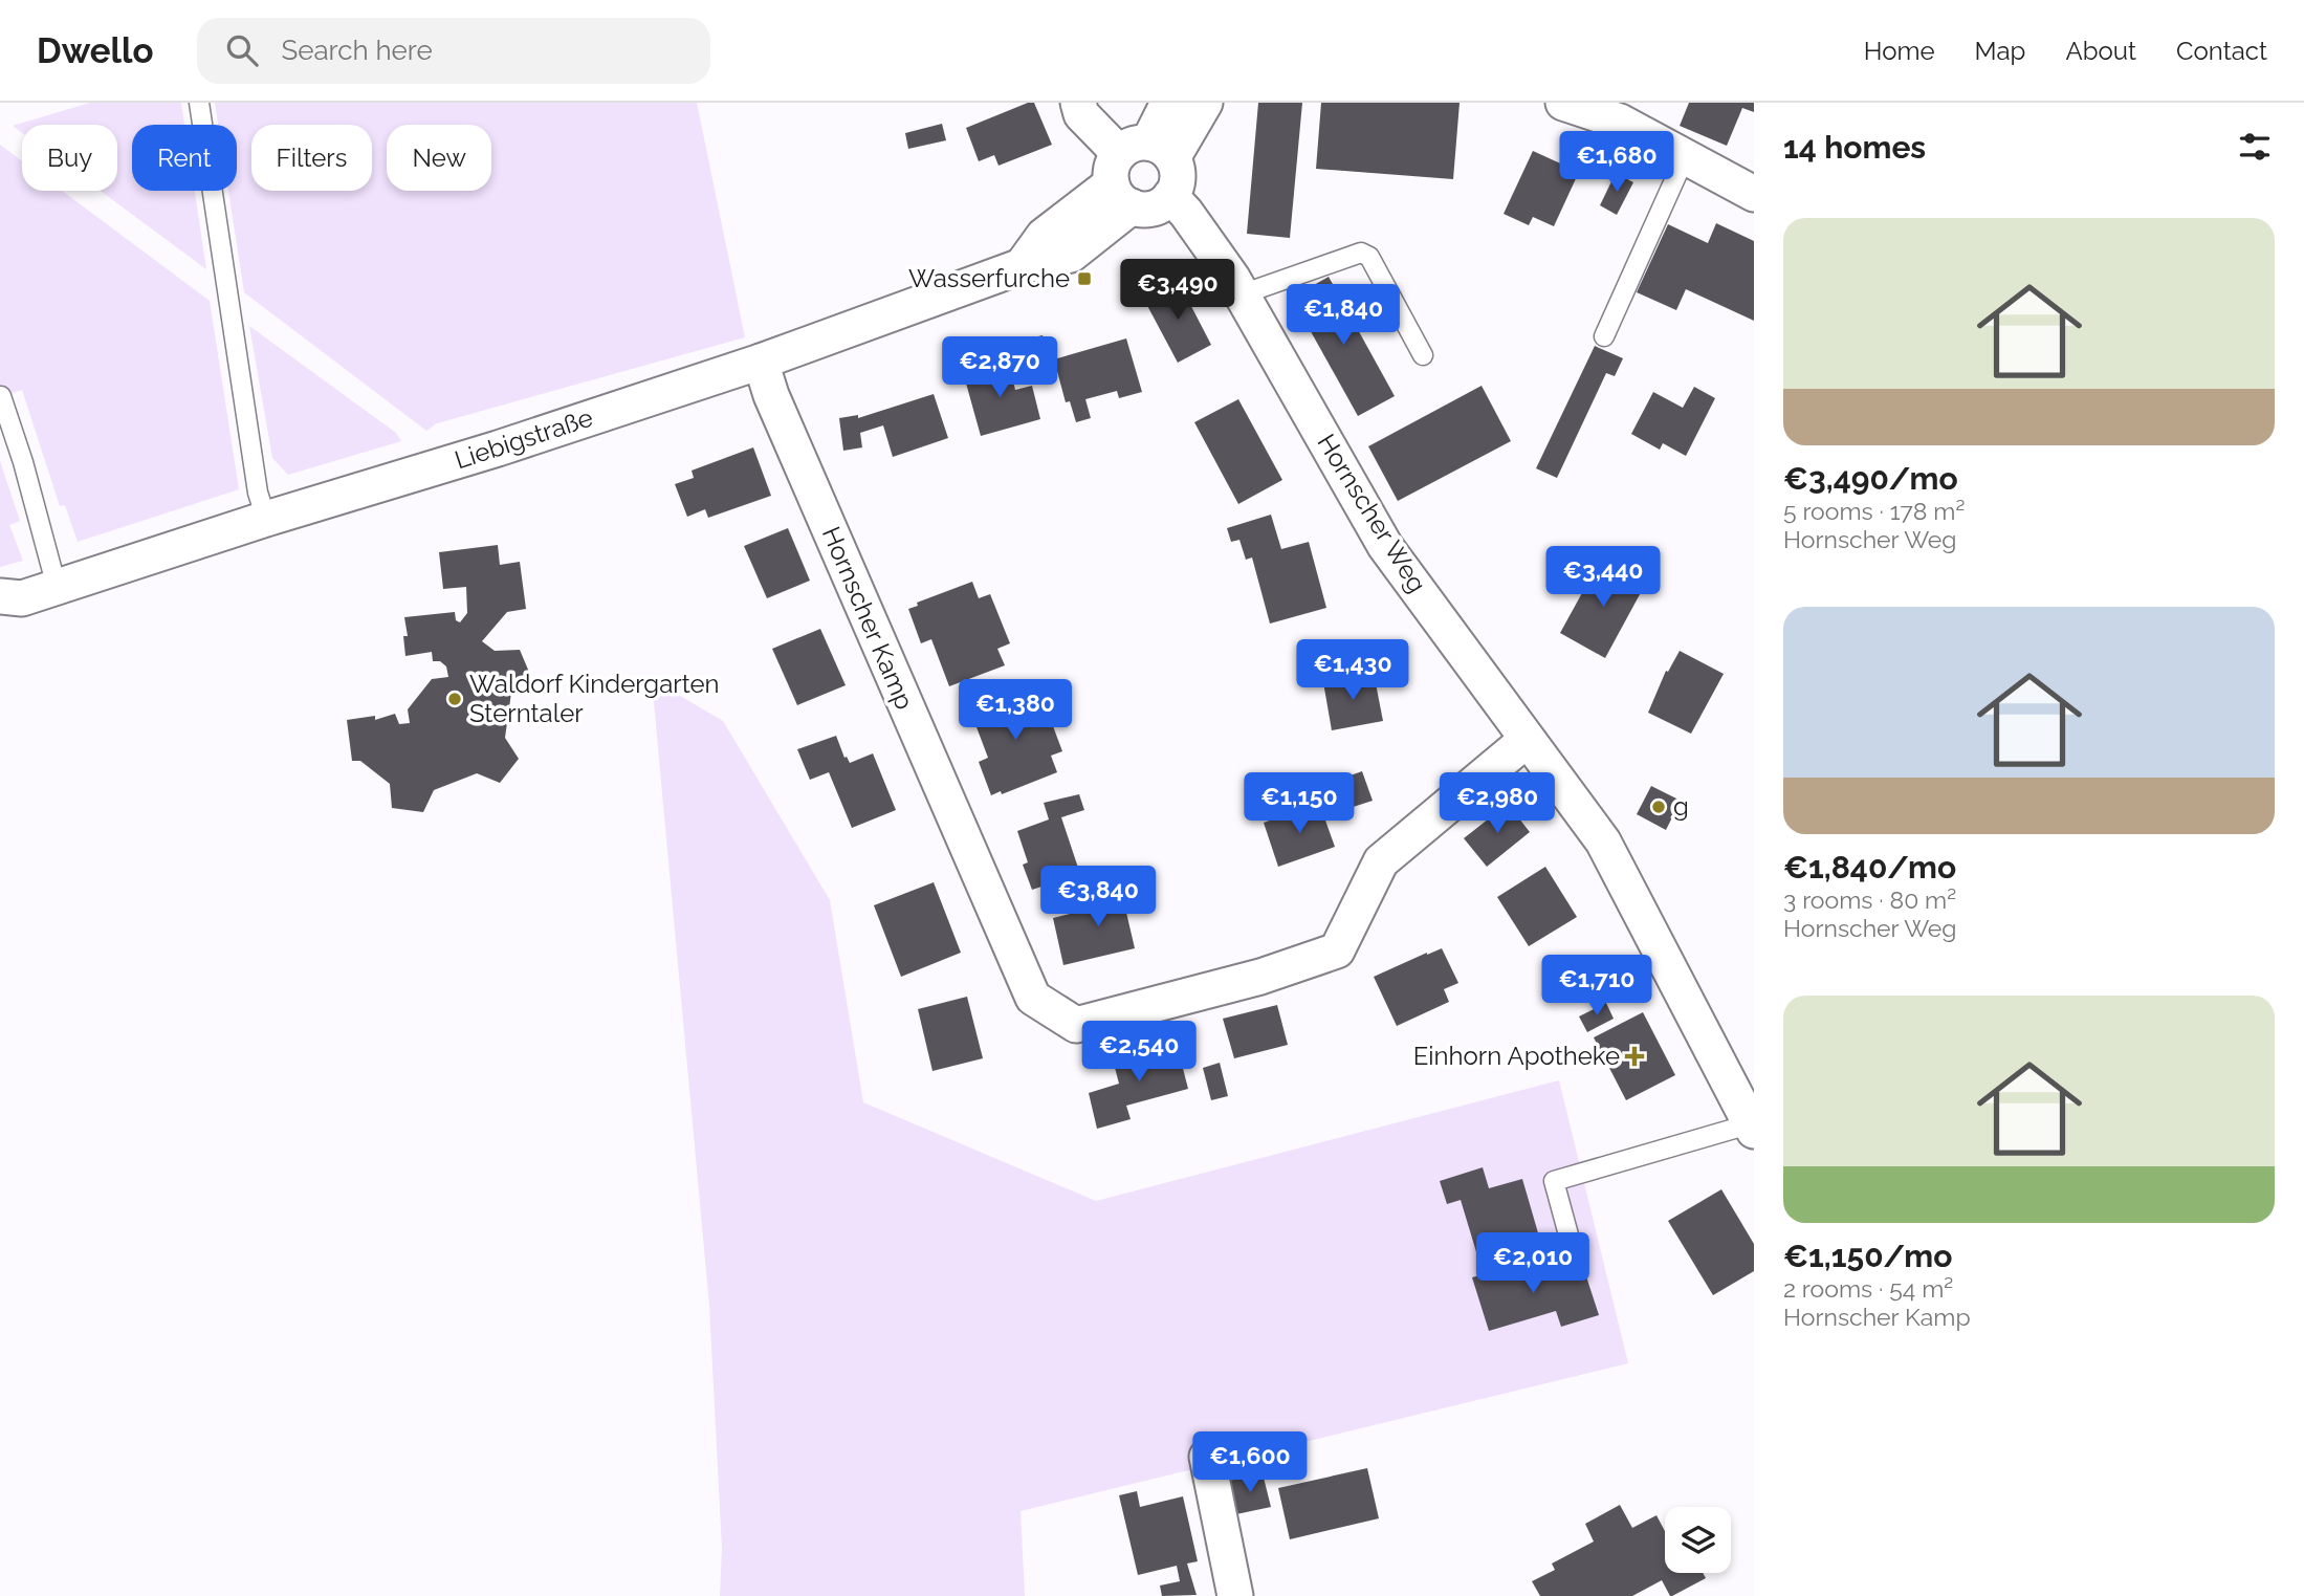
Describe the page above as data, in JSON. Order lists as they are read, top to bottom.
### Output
{
  "streets": {
    "street": ["Liebigstraße", "Hornscher Weg", "Hornscher Kamp"]
  },
  "crossings": [
    ["Liebigstraße", "Hornscher Weg"],
    ["Liebigstraße", "Hornscher Kamp"],
    ["Hornscher Weg", "Hornscher Kamp"]
  ],
  "places": {
    "transit": ["Wasserfurche"],
    "other": ["Waldorf Kindergarten Sterntaler", "g"],
    "health": ["Einhorn Apotheke"]
  },
  "page": {
    "header": "Dwello",
    "search": "Search here",
    "nav": [
      "Home",
      "Map",
      "About",
      "Contact"
    ],
    "heading": "14 homes",
    "chip": [
      "Buy",
      "Rent",
      "Filters",
      "New"
    ],
    "price": [
      "€1,680",
      "€3,490",
      "€1,840",
      "€2,870",
      "€3,440",
      "€1,430",
      "€1,380",
      "€1,150",
      "€2,980",
      "€3,840",
      "€1,710",
      "€2,540",
      "€2,010",
      "€1,600"
    ],
    "list": [
      {
        "name": "€3,490/mo",
        "note": "5 rooms · 178 m² · Hornscher Weg"
      },
      {
        "name": "€1,840/mo",
        "note": "3 rooms · 80 m² · Hornscher Weg"
      },
      {
        "name": "€1,150/mo",
        "note": "2 rooms · 54 m² · Hornscher Kamp"
      }
    ]
  }
}
